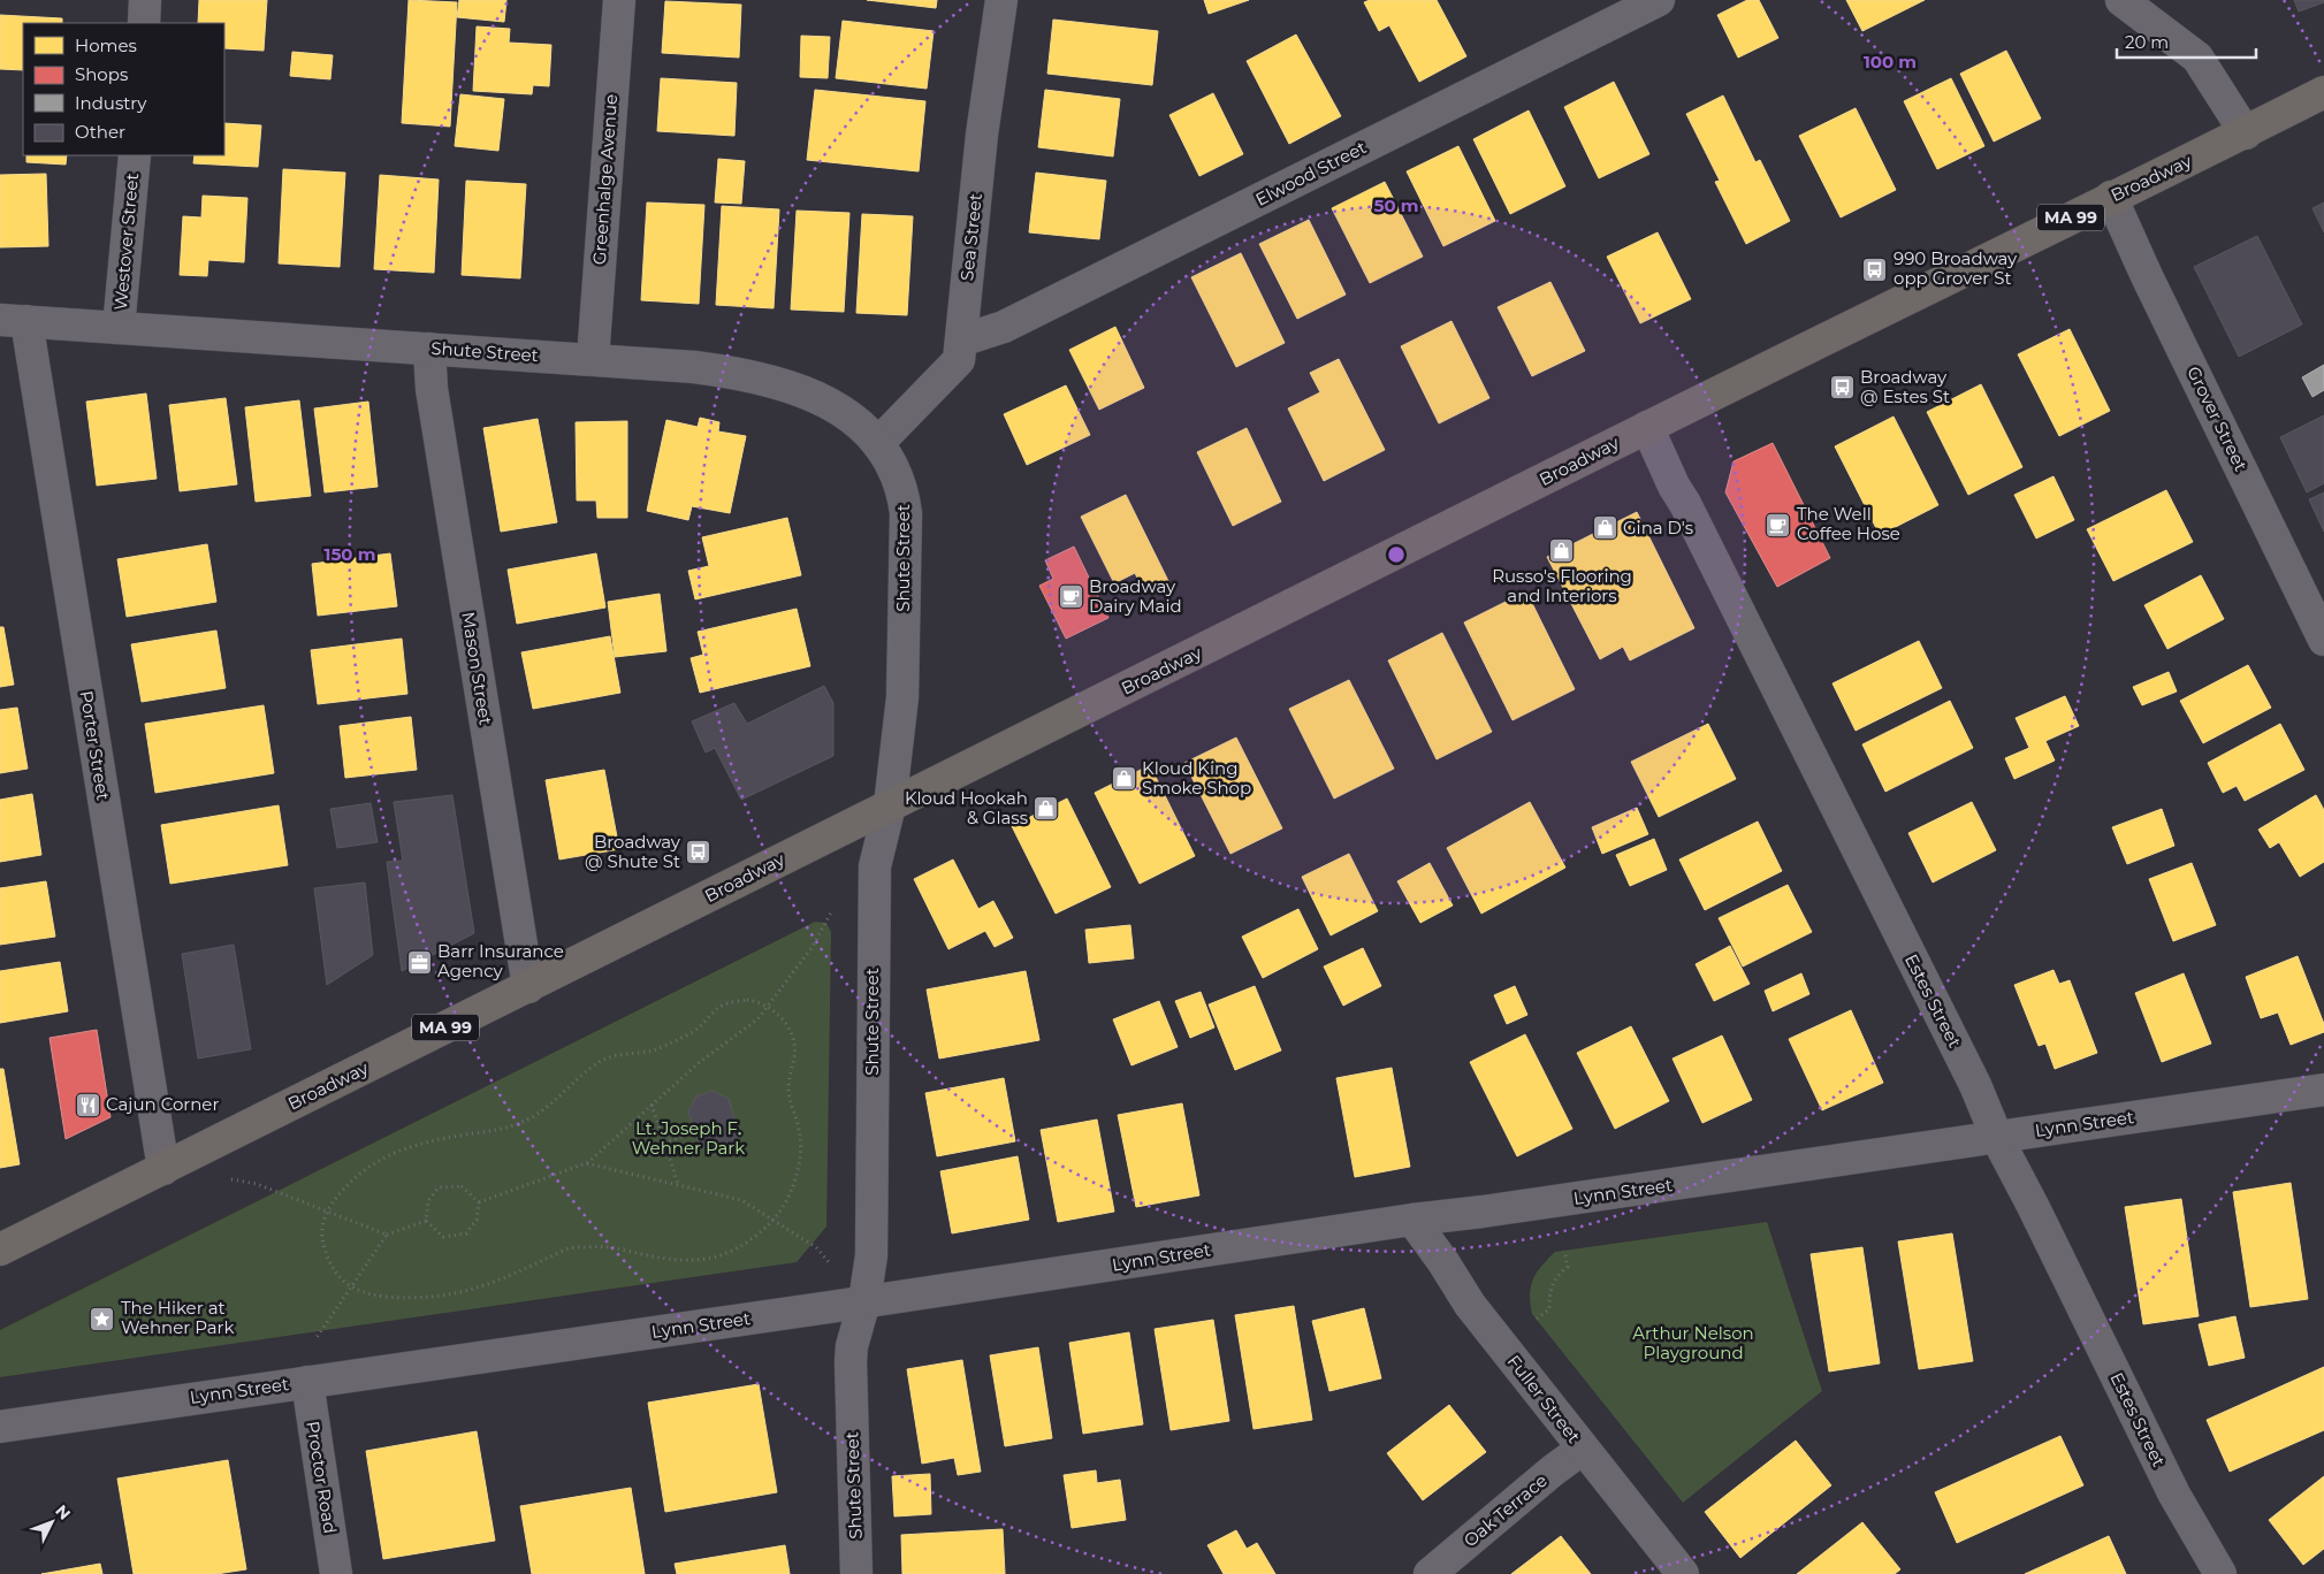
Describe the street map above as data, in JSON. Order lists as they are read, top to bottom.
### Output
{
  "streets": {
    "main road": ["Broadway", "MA 99"],
    "street": [
      "Elwood Street",
      "Greenhalge Avenue",
      "Sea Street",
      "Westover Street",
      "Shute Street",
      "Grover Street",
      "Mason Street",
      "Porter Street",
      "Estes Street",
      "Lynn Street",
      "Fuller Street",
      "Proctor Road",
      "Oak Terrace"
    ]
  },
  "crossings": [
    ["Elwood Street", "Sea Street"],
    ["Broadway", "Shute Street"],
    ["Broadway", "Grover Street"],
    ["Broadway", "Mason Street"],
    ["Broadway", "Porter Street"],
    ["Broadway", "Estes Street"],
    ["Greenhalge Avenue", "Shute Street"],
    ["Sea Street", "Shute Street"],
    ["Westover Street", "Shute Street"],
    ["Shute Street", "Mason Street"],
    ["Shute Street", "Porter Street"],
    ["Shute Street", "Lynn Street"],
    ["Estes Street", "Lynn Street"],
    ["Lynn Street", "Fuller Street"],
    ["Lynn Street", "Proctor Road"],
    ["Fuller Street", "Oak Terrace"]
  ],
  "parks": ["Lt. Joseph F. Wehner Park", "Arthur Nelson Playground"],
  "places": {
    "bus stop": ["990 Broadway opp Grover St", "Broadway @ Estes St", "Broadway @ Shute St"],
    "cafe": ["The Well Coffee Hose", "Broadway Dairy Maid"],
    "shop": [
      "Gina D's",
      "Russo's Flooring and Interiors",
      "Kloud King Smoke Shop",
      "Kloud Hookah & Glass"
    ],
    "office": ["Barr Insurance Agency"],
    "restaurant": ["Cajun Corner"],
    "place": ["The Hiker at Wehner Park"]
  },
  "legend": [
    "Homes",
    "Shops",
    "Industry",
    "Other"
  ],
  "scale_bar": "20 m",
  "north": "top right",
  "rings": ["100 m", "50 m", "150 m"]
}
